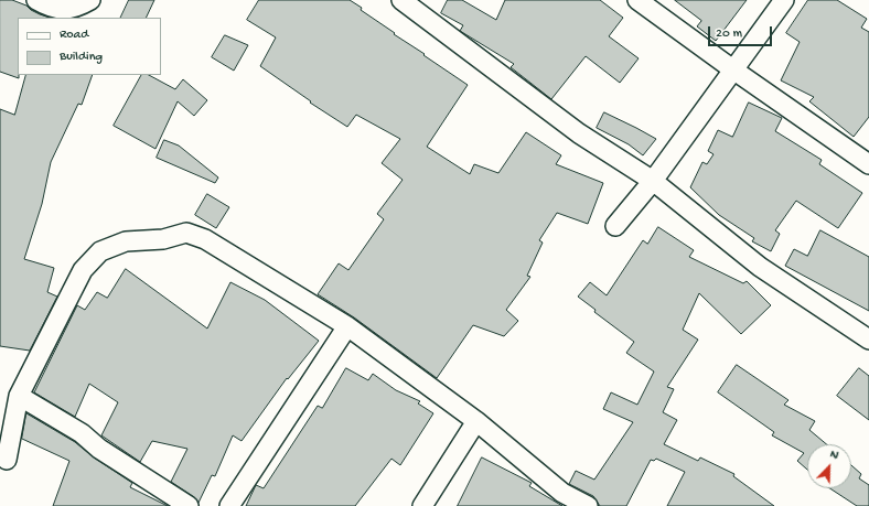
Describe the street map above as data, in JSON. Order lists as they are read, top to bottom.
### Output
{
  "legend": ["Road", "Building"],
  "scale_bar": "20 m",
  "north": "top right"
}
